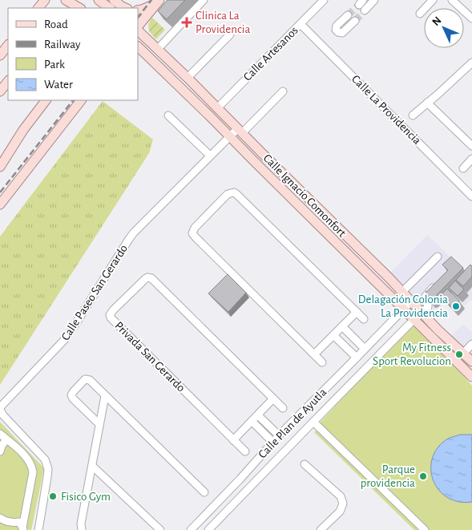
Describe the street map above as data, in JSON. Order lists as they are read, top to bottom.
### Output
{
  "streets": {
    "main road": ["Calle Ignacio Comonfort"],
    "street": [
      "Calle Artesanos",
      "Calle La Providencia",
      "Calle Paseo San Gerardo",
      "Privada San Gerardo",
      "Calle Plan de Ayutla"
    ]
  },
  "crossings": [
    ["Calle Artesanos", "Calle La Providencia"],
    ["Calle Artesanos", "Calle Ignacio Comonfort"],
    ["Calle Ignacio Comonfort", "Calle Paseo San Gerardo"],
    ["Calle Ignacio Comonfort", "Calle Plan de Ayutla"]
  ],
  "places": {
    "health": ["Clinica La Providencia"],
    "other": [
      "Delagación Colonia La Providencia",
      "My Fitness Sport Revolucion",
      "Parque providencia",
      "Fisico Gym"
    ]
  },
  "legend": [
    "Road",
    "Railway",
    "Park",
    "Water"
  ],
  "north": "top left"
}
